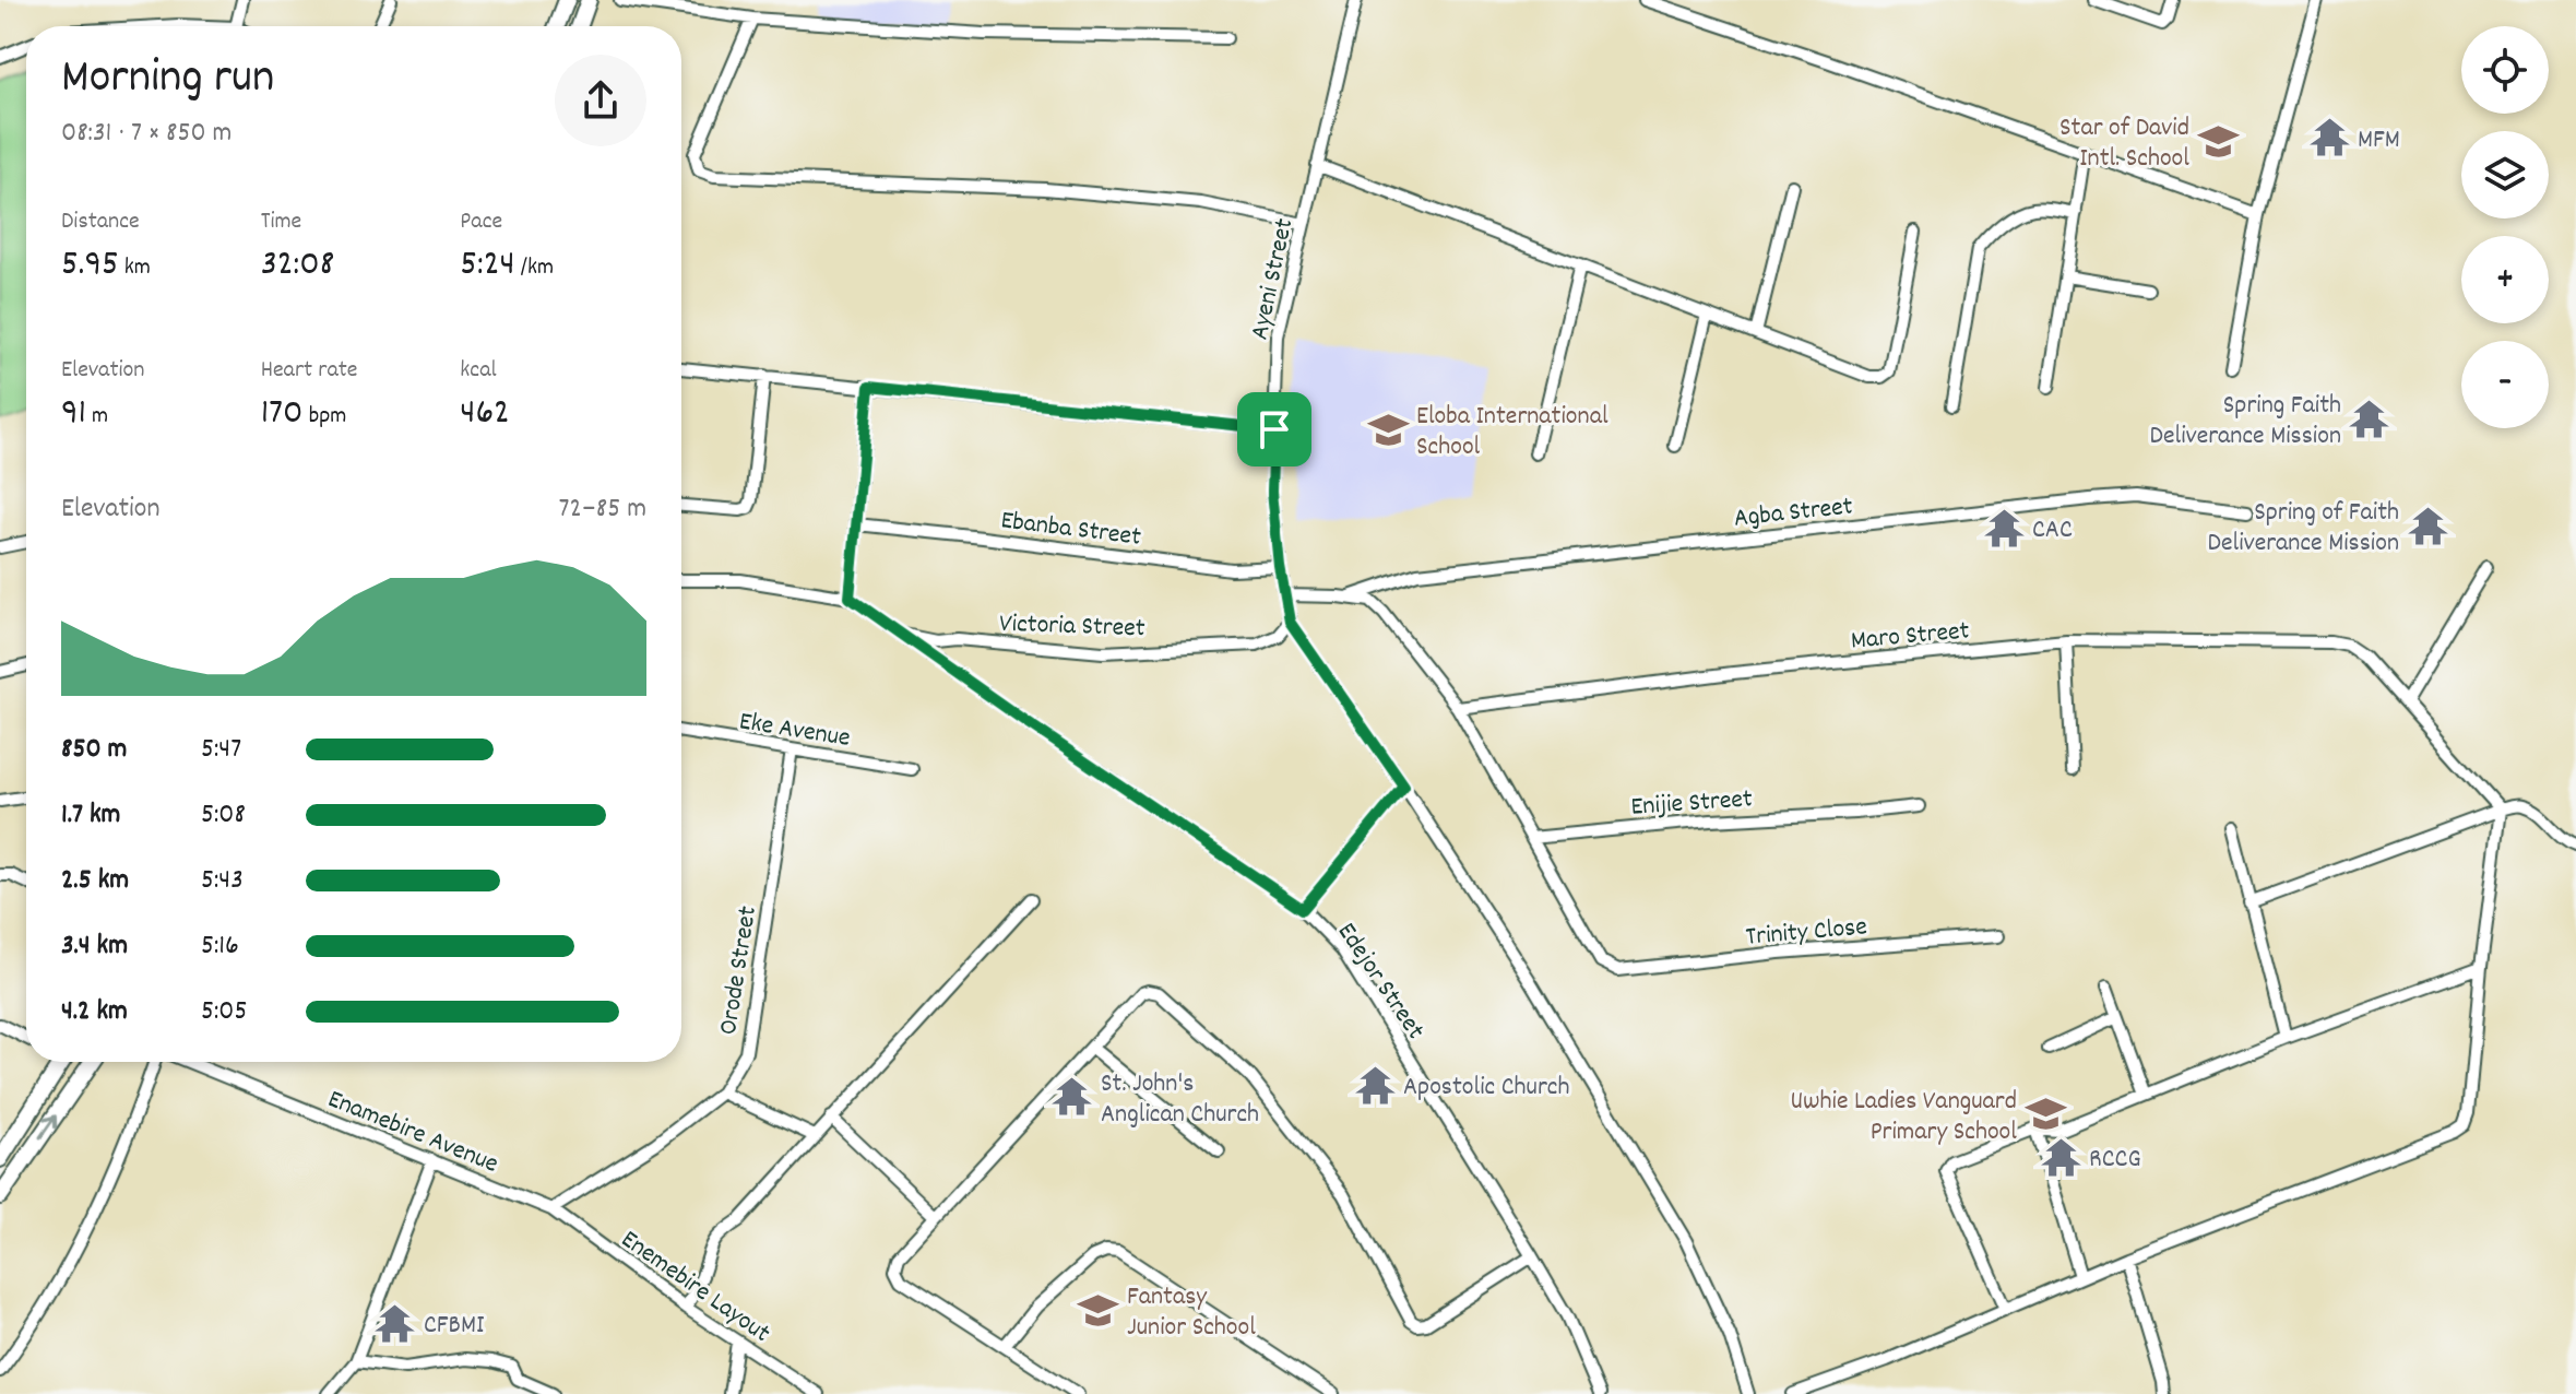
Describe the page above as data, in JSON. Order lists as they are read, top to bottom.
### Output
{
  "streets": {
    "street": [
      "Ayeni Street",
      "Agba Street",
      "Ebanba Street",
      "Victoria Street",
      "Maro Street",
      "Eke Avenue",
      "Enijie Street",
      "Trinity Close",
      "Orode Street",
      "Edejor Street",
      "Enamebire Avenue",
      "Enemebire Layout"
    ]
  },
  "crossings": [
    ["Ayeni Street", "Ebanba Street"],
    ["Ayeni Street", "Victoria Street"],
    ["Victoria Street", "Edejor Street"],
    ["Eke Avenue", "Orode Street"],
    ["Enijie Street", "Trinity Close"],
    ["Orode Street", "Enamebire Avenue"],
    ["Orode Street", "Enemebire Layout"],
    ["Enamebire Avenue", "Enemebire Layout"]
  ],
  "places": {
    "temple": [
      "MFM",
      "Spring Faith Deliverance Mission",
      "Spring of Faith Deliverance Mission",
      "CAC",
      "Apostolic Church",
      "St. John's Anglican Church",
      "RCCG",
      "CFBMI"
    ],
    "school or university": [
      "Star of David Intl. School",
      "Eloba International School",
      "Uwhie Ladies Vanguard Primary School",
      "Fantasy Junior School"
    ]
  },
  "page": {
    "map_buttons": ["+", "−"],
    "heading": ["Morning run", "08:31 · 7 × 850 m"],
    "stats": [
      ["Distance", "5.95 km"],
      ["Time", "32:08"],
      ["Pace", "5:24 /km"],
      ["Elevation", "91 m"],
      ["Heart rate", "170 bpm"],
      ["kcal", "462"]
    ],
    "chart": ["Elevation", "72–85 m"],
    "list": [
      {
        "name": "850 m",
        "note": "5:47"
      },
      {
        "name": "1.7 km",
        "note": "5:08"
      },
      {
        "name": "2.5 km",
        "note": "5:43"
      },
      {
        "name": "3.4 km",
        "note": "5:16"
      },
      {
        "name": "4.2 km",
        "note": "5:05"
      }
    ]
  }
}
